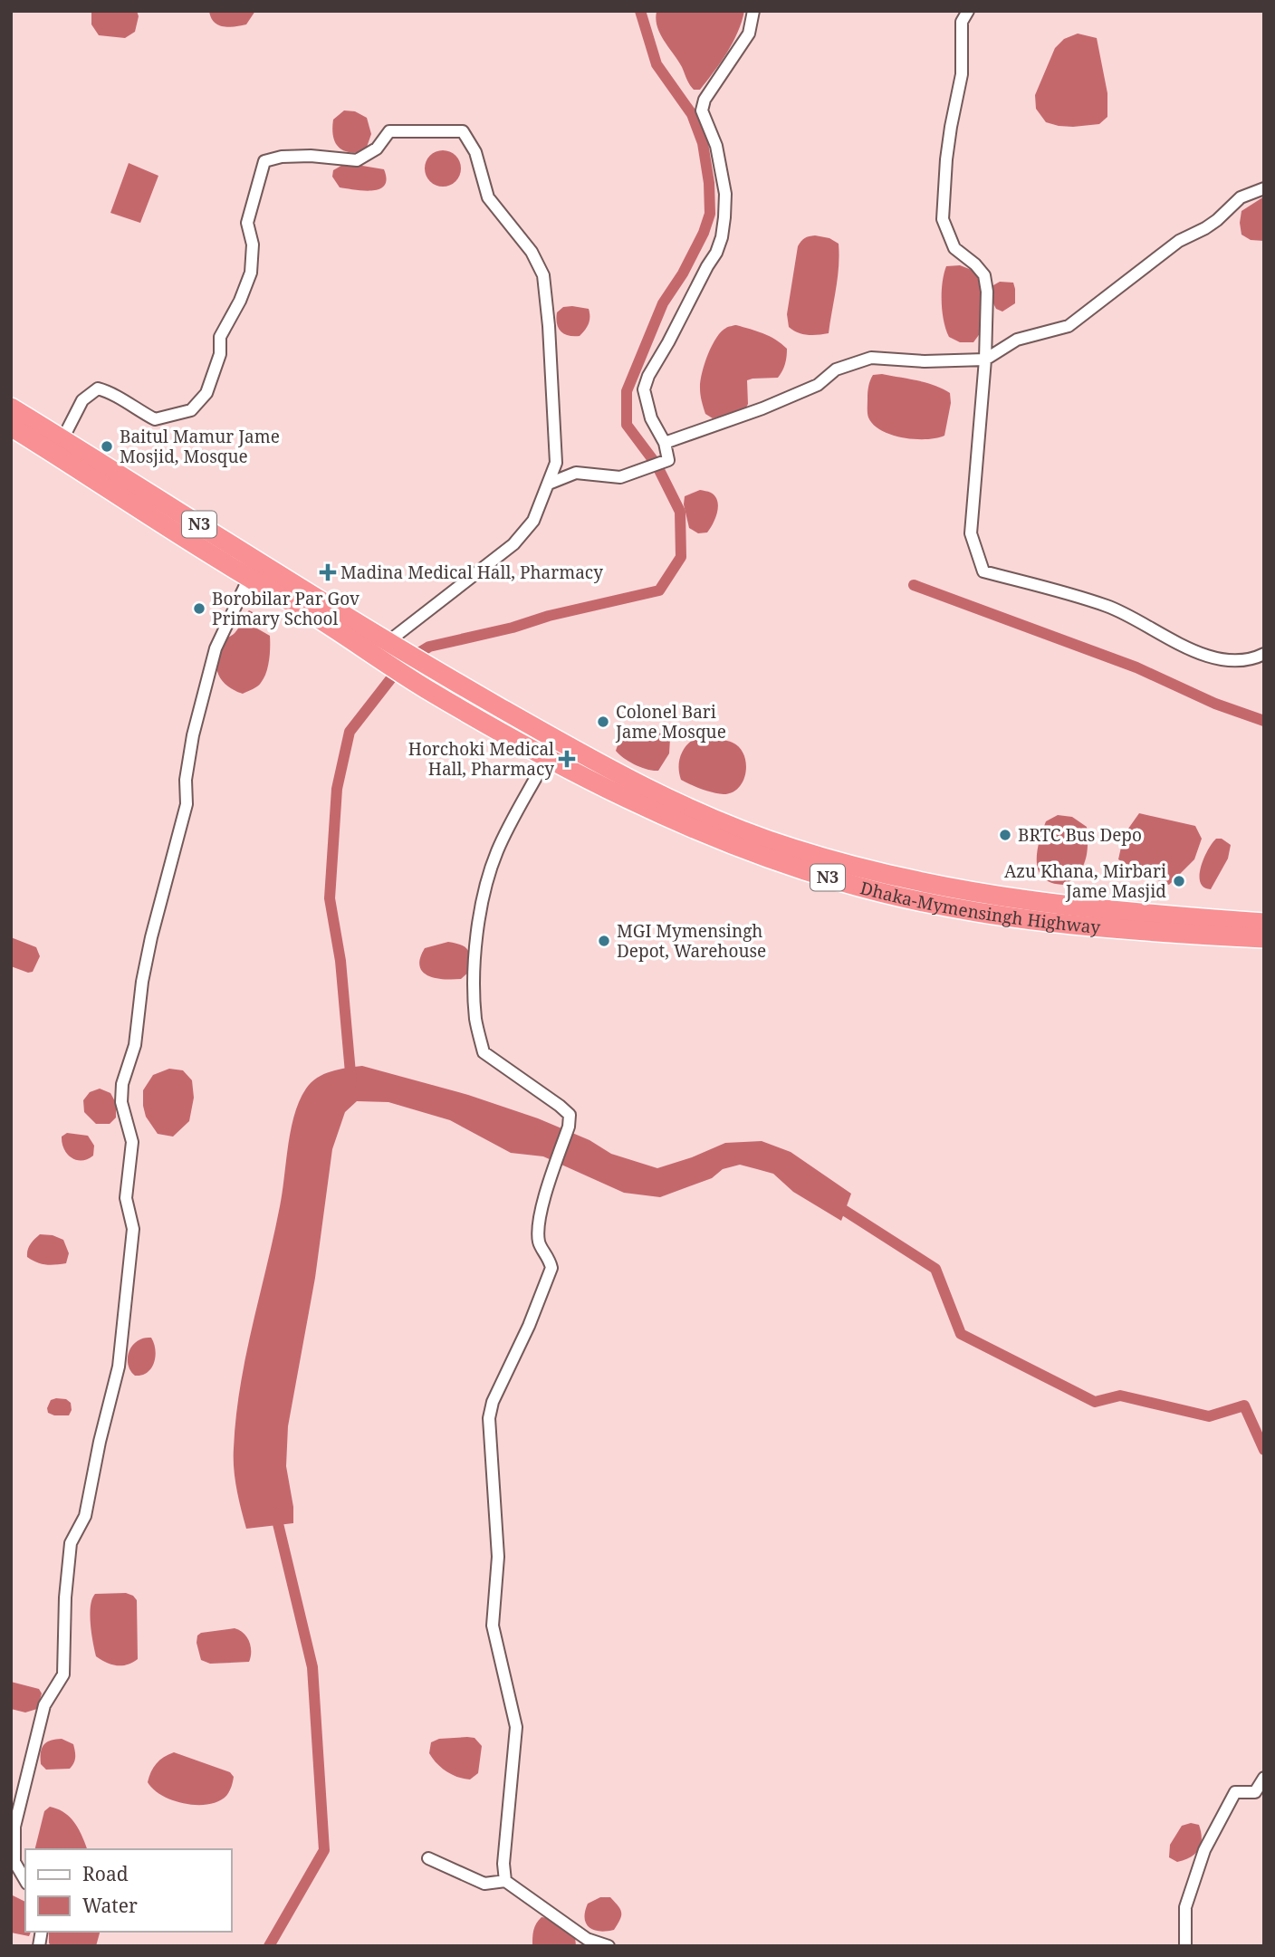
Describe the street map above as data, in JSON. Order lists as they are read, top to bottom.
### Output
{
  "streets": {
    "highway": ["N3", "Dhaka-Mymensingh Highway"]
  },
  "crossings": [
    ["N3", "Dhaka-Mymensingh Highway"]
  ],
  "places": {
    "other": [
      "Baitul Mamur Jame Mosjid, Mosque",
      "Borobilar Par Gov Primary School",
      "Colonel Bari Jame Mosque",
      "BRTC Bus Depo",
      "Azu Khana, Mirbari Jame Masjid",
      "MGI Mymensingh Depot, Warehouse"
    ],
    "health": ["Madina Medical Hall, Pharmacy", "Horchoki Medical Hall, Pharmacy"]
  },
  "legend": ["Road", "Water"]
}
